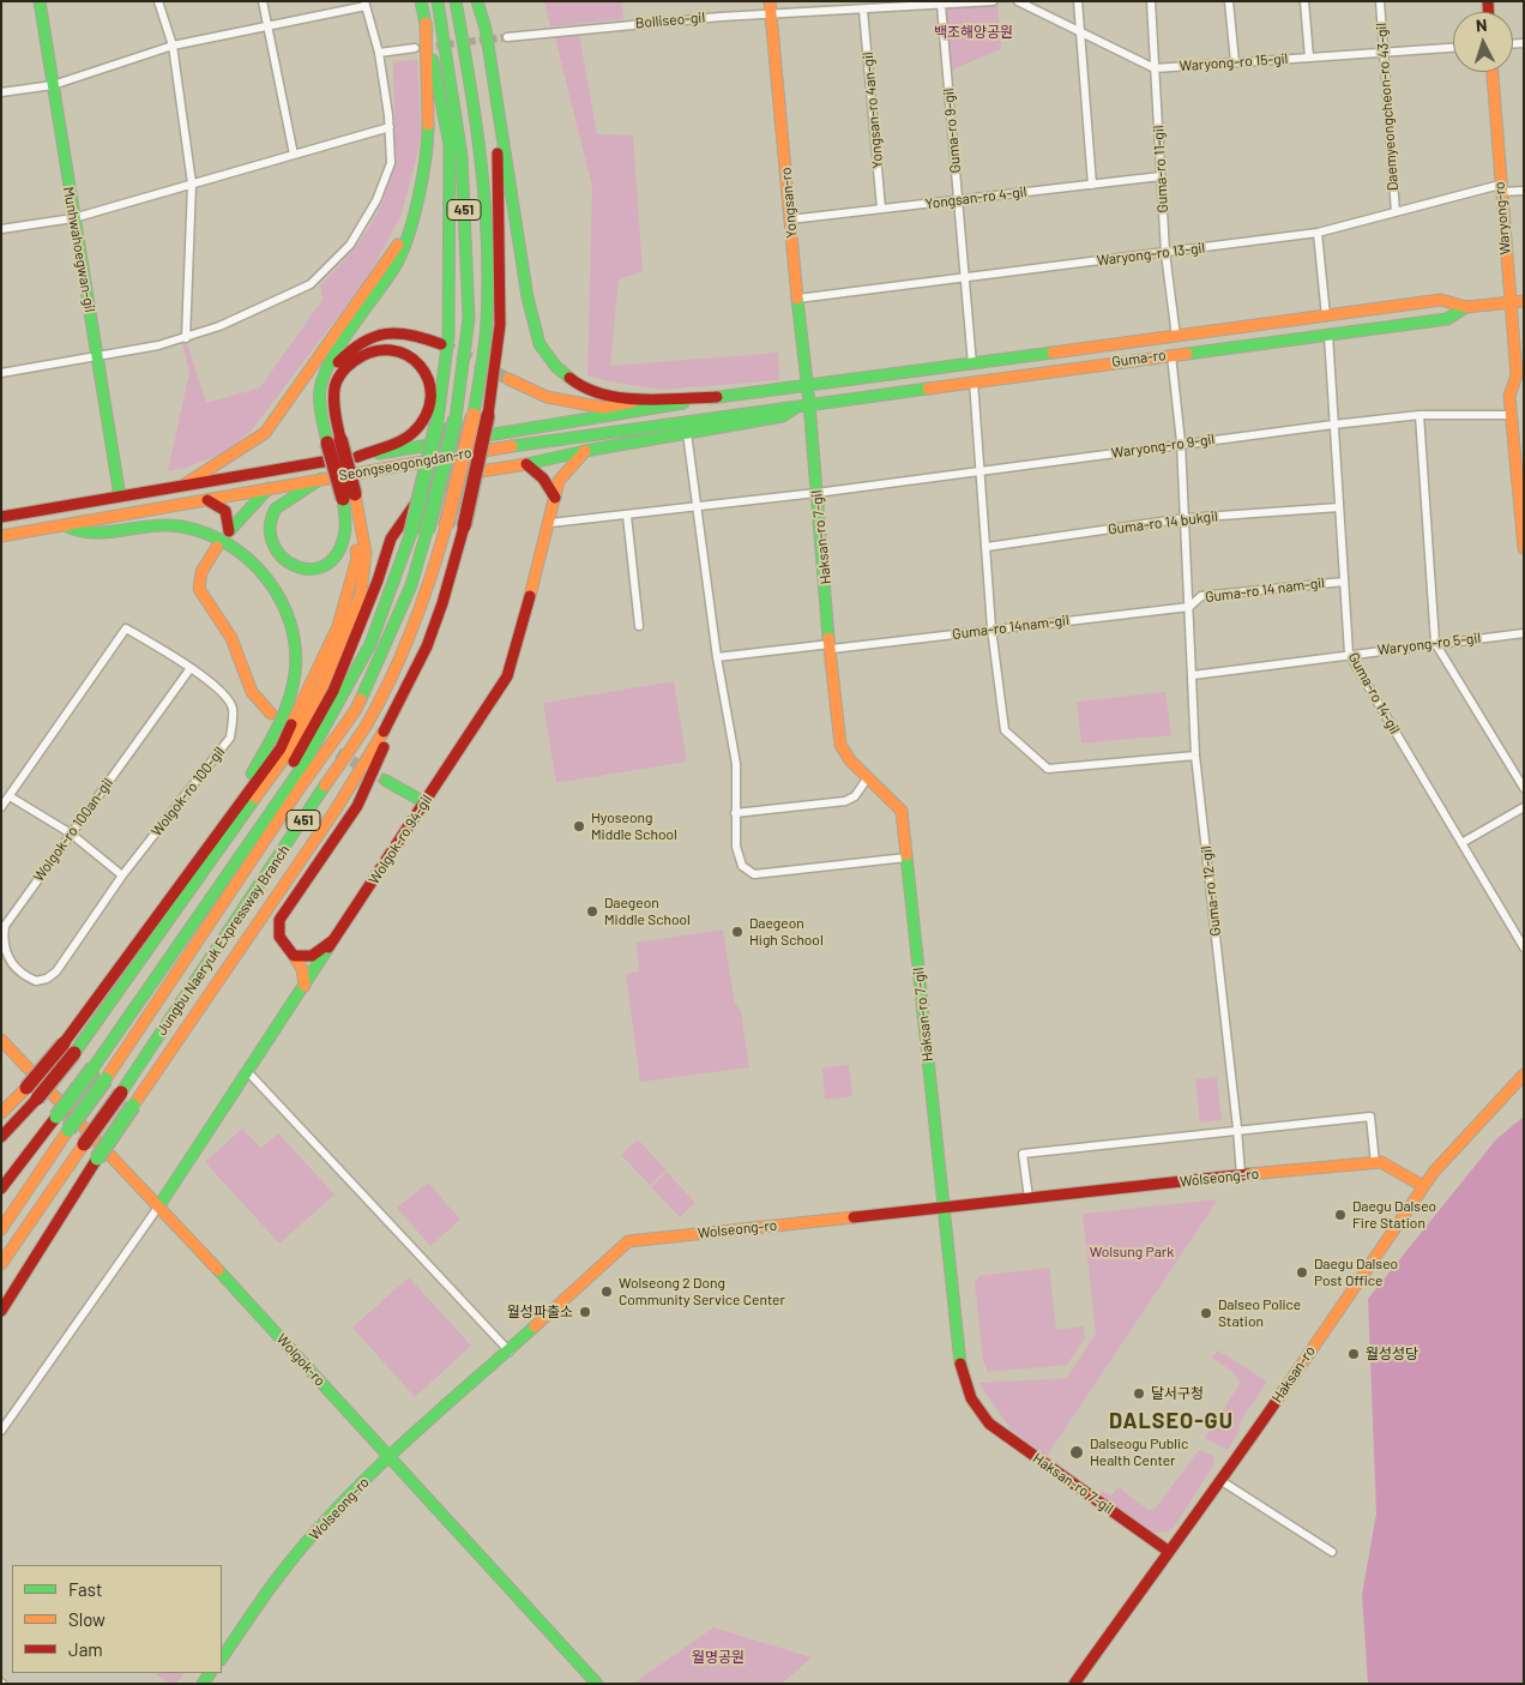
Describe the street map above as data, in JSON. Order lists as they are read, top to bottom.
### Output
{
  "streets": {
    "main road": [
      "Yongsan-ro",
      "451",
      "Waryong-ro",
      "Munhwahoegwan-gil",
      "Guma-ro",
      "Seongseogongdan-ro",
      "Haksan-ro 7-gil",
      "Wolgok-ro 94-gil",
      "Jungbu Naeryuk Expressway Branch",
      "Wolseong-ro",
      "Wolgok-ro",
      "Haksan-ro"
    ],
    "street": [
      "Bolliseo-gil",
      "Waryong-ro 15-gil",
      "Daemyeongcheon-ro 43-gil",
      "Yongsan-ro 4an-gil",
      "Guma-ro 9-gil",
      "Guma-ro 11-gil",
      "Yongsan-ro 4-gil",
      "Waryong-ro 13-gil",
      "Waryong-ro 9-gil",
      "Guma-ro 14 bukgil",
      "Guma-ro 14 nam-gil",
      "Guma-ro 14nam-gil",
      "Waryong-ro 5-gil",
      "Guma-ro 14-gil",
      "Wolgok-ro 100-gil",
      "Wolgok-ro 100an-gil",
      "Guma-ro 12-gil"
    ]
  },
  "crossings": [
    ["Bolliseo-gil", "Yongsan-ro"],
    ["Waryong-ro 15-gil", "Daemyeongcheon-ro 43-gil"],
    ["Waryong-ro 15-gil", "Guma-ro 11-gil"],
    ["Daemyeongcheon-ro 43-gil", "Waryong-ro 13-gil"],
    ["Yongsan-ro 4an-gil", "Yongsan-ro 4-gil"],
    ["Guma-ro 9-gil", "Yongsan-ro 4-gil"],
    ["Guma-ro 9-gil", "Waryong-ro 13-gil"],
    ["Guma-ro 9-gil", "Guma-ro"],
    ["Guma-ro 11-gil", "Yongsan-ro 4-gil"],
    ["Guma-ro 11-gil", "Waryong-ro 13-gil"],
    ["Guma-ro 11-gil", "Guma-ro"],
    ["Yongsan-ro 4-gil", "Yongsan-ro"],
    ["Yongsan-ro", "Waryong-ro 13-gil"],
    ["Yongsan-ro", "Guma-ro"],
    ["Yongsan-ro", "Seongseogongdan-ro"],
    ["Yongsan-ro", "Haksan-ro 7-gil"],
    ["Waryong-ro", "Waryong-ro 13-gil"],
    ["Waryong-ro", "Guma-ro"],
    ["Waryong-ro", "Waryong-ro 9-gil"],
    ["Munhwahoegwan-gil", "Seongseogongdan-ro"],
    ["Guma-ro", "Seongseogongdan-ro"],
    ["Guma-ro", "Haksan-ro 7-gil"],
    ["Guma-ro", "Guma-ro 14-gil"],
    ["Guma-ro", "Guma-ro 12-gil"],
    ["Waryong-ro 9-gil", "Haksan-ro 7-gil"],
    ["Waryong-ro 9-gil", "Guma-ro 14-gil"],
    ["Waryong-ro 9-gil", "Wolgok-ro 94-gil"],
    ["Waryong-ro 9-gil", "Guma-ro 12-gil"],
    ["Seongseogongdan-ro", "Haksan-ro 7-gil"],
    ["Guma-ro 14 bukgil", "Guma-ro 14-gil"],
    ["Guma-ro 14 bukgil", "Guma-ro 12-gil"],
    ["Haksan-ro 7-gil", "Guma-ro 14nam-gil"],
    ["Haksan-ro 7-gil", "Wolseong-ro"],
    ["Haksan-ro 7-gil", "Haksan-ro"],
    ["Guma-ro 14 nam-gil", "Guma-ro 14nam-gil"],
    ["Guma-ro 14 nam-gil", "Guma-ro 14-gil"],
    ["Guma-ro 14 nam-gil", "Guma-ro 12-gil"],
    ["Guma-ro 14nam-gil", "Guma-ro 12-gil"],
    ["Waryong-ro 5-gil", "Guma-ro 14-gil"],
    ["Waryong-ro 5-gil", "Guma-ro 12-gil"],
    ["Wolgok-ro 100-gil", "Wolgok-ro 100an-gil"],
    ["Wolgok-ro 94-gil", "Wolgok-ro"],
    ["Guma-ro 12-gil", "Wolseong-ro"],
    ["Wolseong-ro", "Wolgok-ro"],
    ["Wolseong-ro", "Haksan-ro"]
  ],
  "districts": ["DALSEO-GU"],
  "parks": ["백조해양공원", "Wolsung Park", "월명공원"],
  "places": [
    "Hyoseong Middle School",
    "Daegeon Middle School",
    "Daegeon High School",
    "Daegu Dalseo Fire Station",
    "Daegu Dalseo Post Office",
    "Wolseong 2 Dong Community Service Center",
    "월성파출소",
    "Dalseo Police Station",
    "월성성당",
    "달서구청",
    "Dalseogu Public Health Center"
  ],
  "legend": ["Fast", "Slow", "Jam"],
  "north": "top"
}
